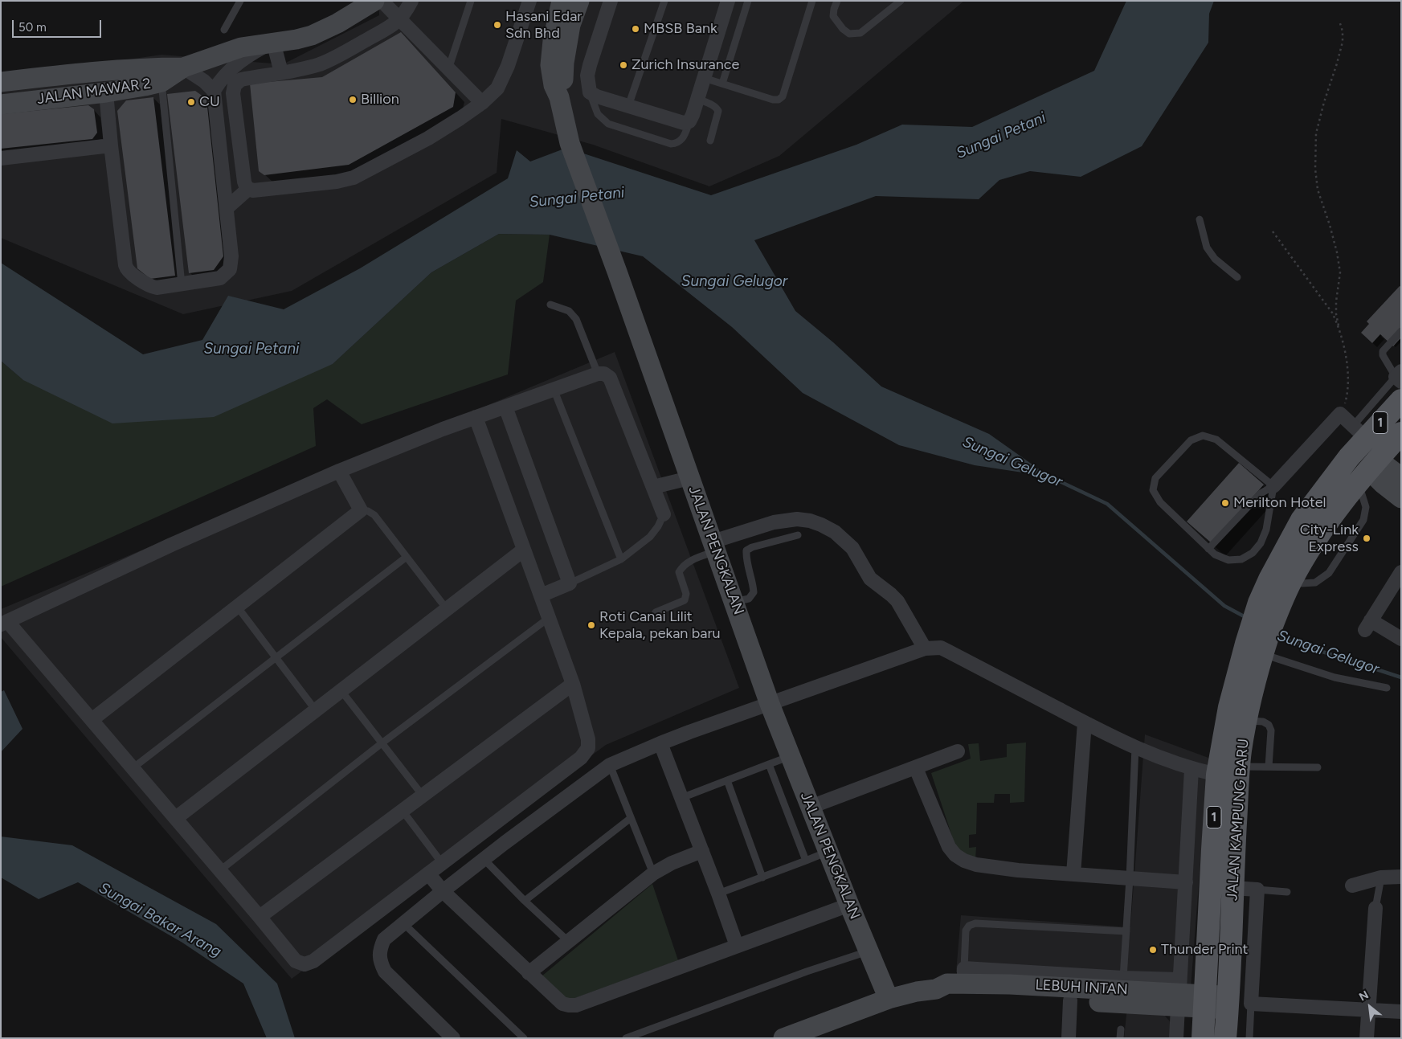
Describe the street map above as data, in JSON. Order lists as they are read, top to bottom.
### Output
{
  "streets": {
    "main road": [
      "JALAN MAWAR 2",
      "1",
      "JALAN PENGKALAN",
      "JALAN KAMPUNG BARU",
      "LEBUH INTAN"
    ]
  },
  "crossings": [
    ["1", "JALAN KAMPUNG BARU"],
    ["1", "LEBUH INTAN"],
    ["JALAN PENGKALAN", "LEBUH INTAN"],
    ["JALAN KAMPUNG BARU", "LEBUH INTAN"]
  ],
  "water": ["Sungai Petani", "Sungai Gelugor", "Sungai Bakar Arang"],
  "places": [
    "Hasani Edar Sdn Bhd",
    "MBSB Bank",
    "Zurich Insurance",
    "Billion",
    "CU",
    "Merilton Hotel",
    "City-Link Express",
    "Roti Canai Lilit Kepala, pekan baru",
    "Thunder Print"
  ],
  "scale_bar": "50 m",
  "north": "top left"
}
